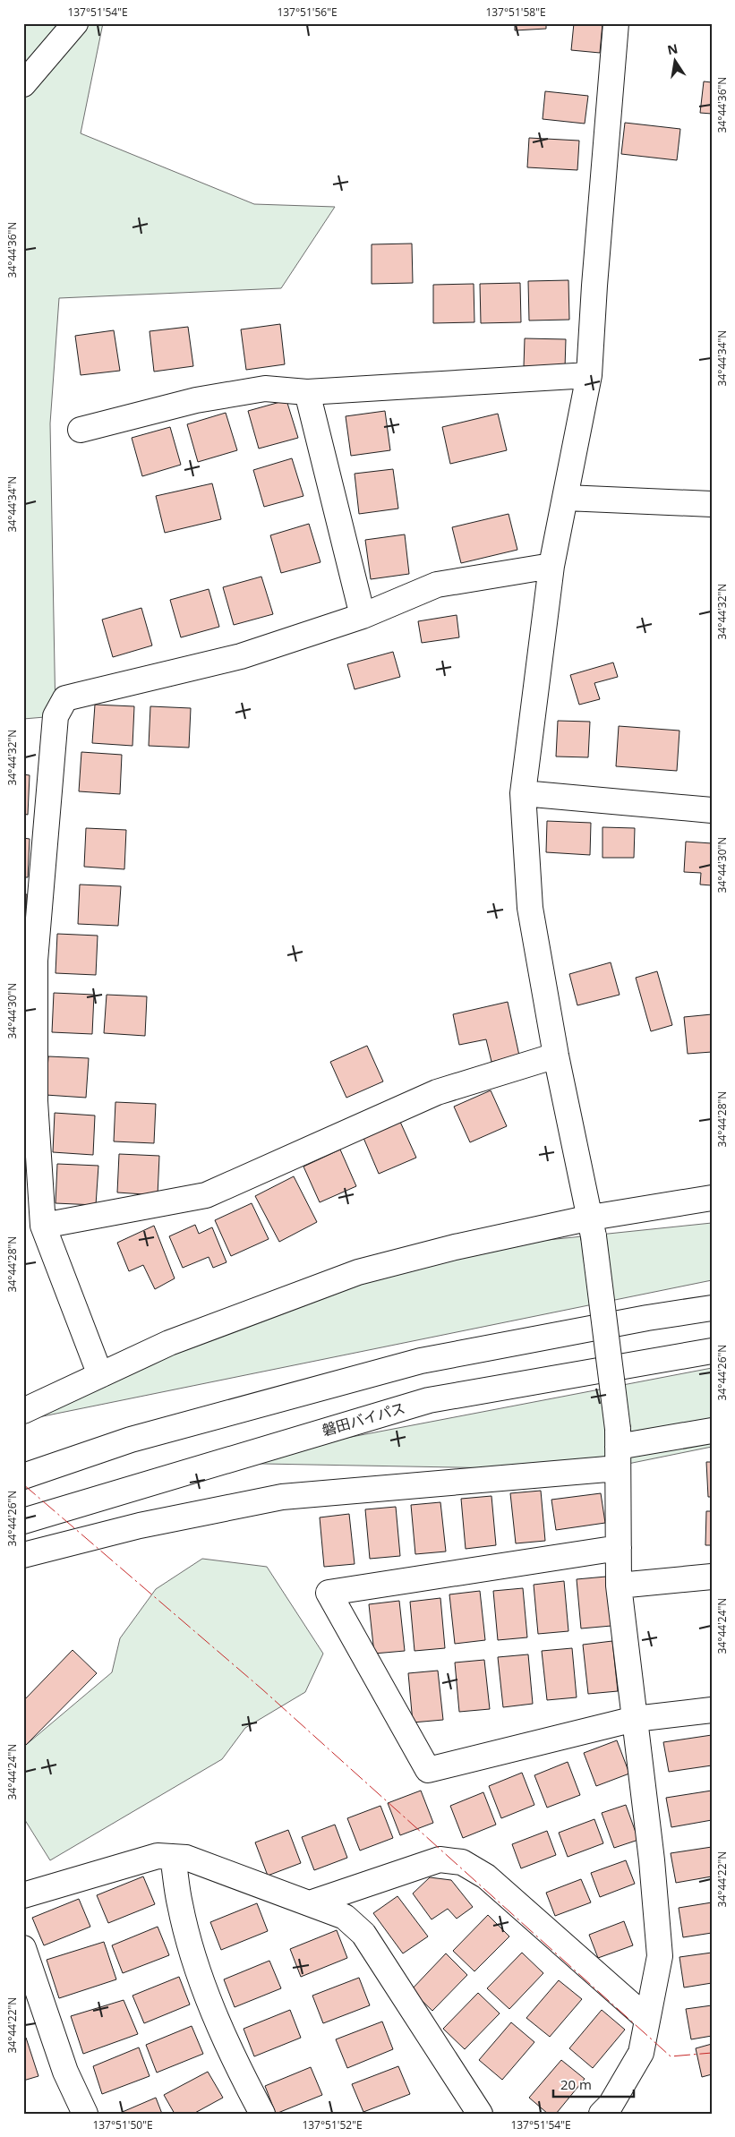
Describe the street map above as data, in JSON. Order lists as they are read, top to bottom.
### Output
{
  "streets": {
    "main road": ["磐田バイパス"]
  },
  "scale_bar": "20 m",
  "north": "top",
  "coordinates": [
    "137°51'54\"E",
    "137°51'56\"E",
    "137°51'58\"E",
    "34°44'36\"N",
    "34°44'34\"N",
    "34°44'32\"N",
    "34°44'30\"N",
    "34°44'28\"N",
    "34°44'26\"N",
    "34°44'24\"N",
    "34°44'22\"N",
    "137°51'50\"E",
    "137°51'52\"E"
  ]
}
